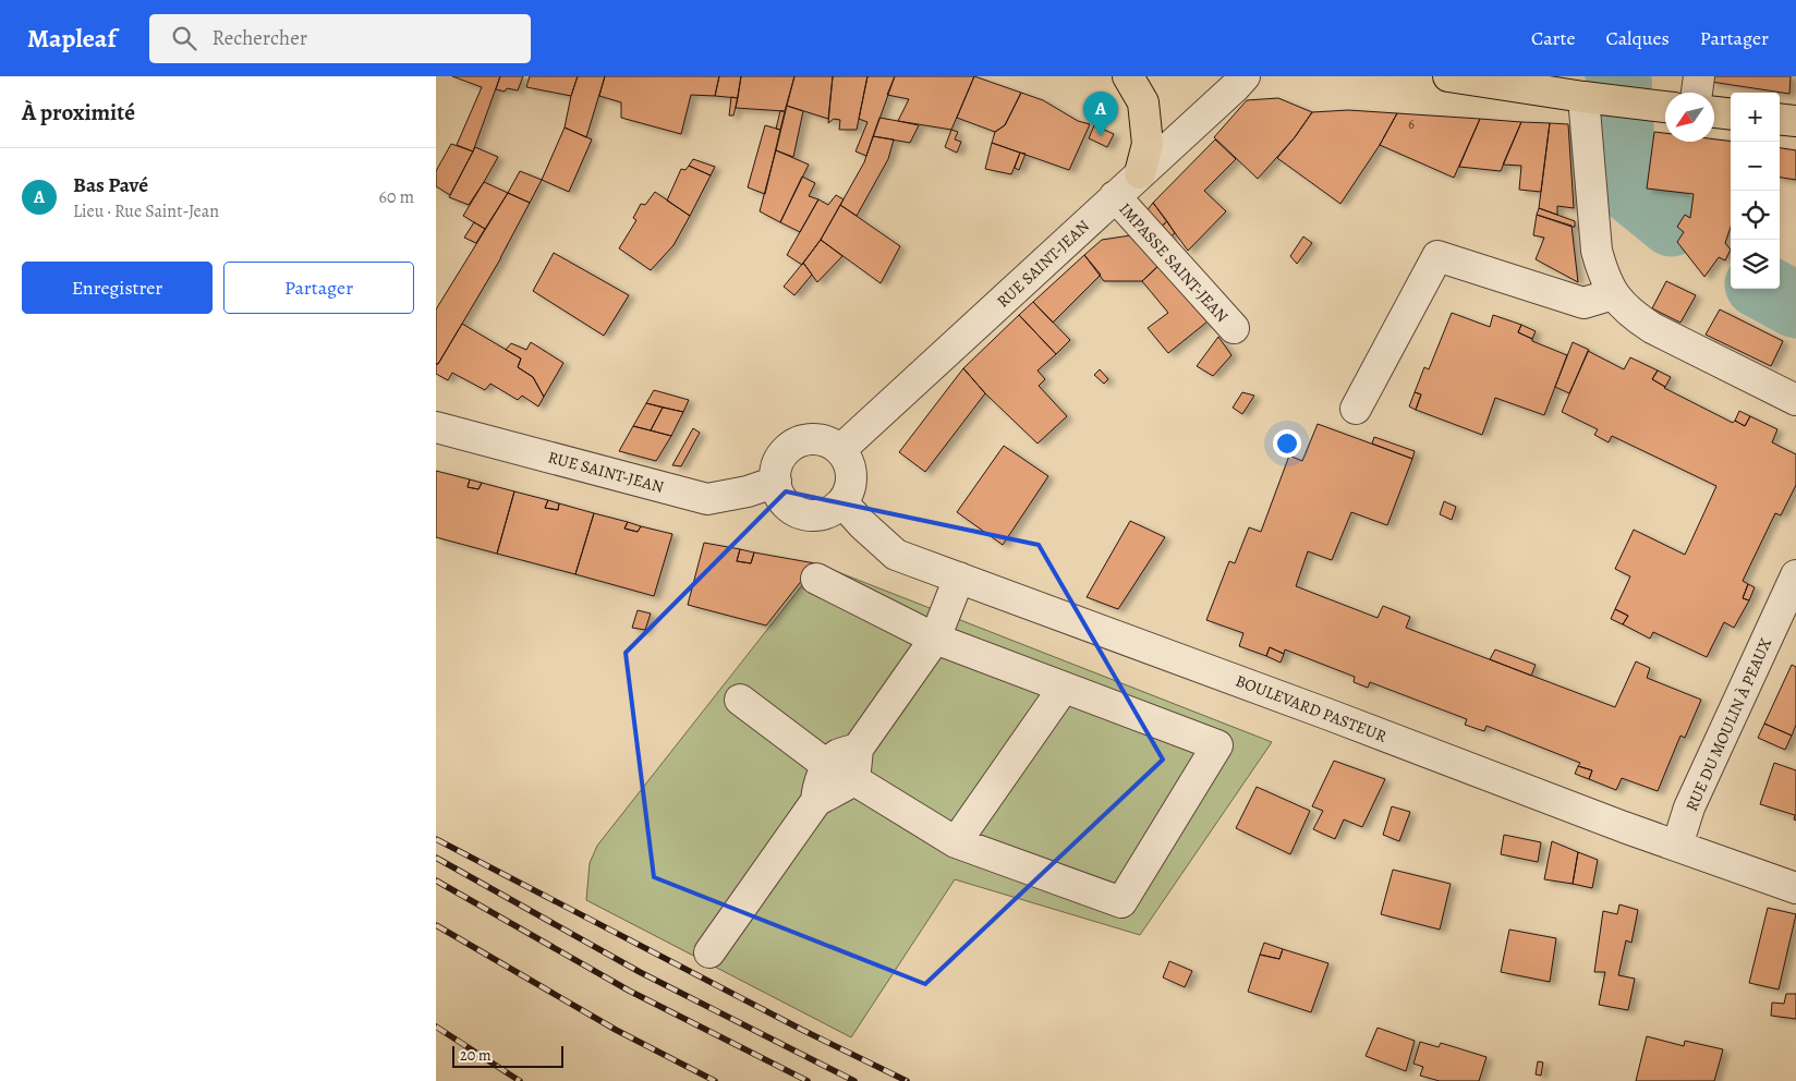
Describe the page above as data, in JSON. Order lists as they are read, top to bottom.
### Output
{
  "streets": {
    "street": [
      "IMPASSE SAINT-JEAN",
      "RUE SAINT-JEAN",
      "BOULEVARD PASTEUR",
      "RUE DU MOULIN À PEAUX"
    ]
  },
  "crossings": [
    ["IMPASSE SAINT-JEAN", "RUE SAINT-JEAN"],
    ["RUE SAINT-JEAN", "BOULEVARD PASTEUR"],
    ["BOULEVARD PASTEUR", "RUE DU MOULIN À PEAUX"]
  ],
  "house_numbers": ["6"],
  "scale_bar": "20 m",
  "north": "bottom left",
  "page": {
    "header": "Mapleaf",
    "search": "Rechercher",
    "nav": ["Carte", "Calques", "Partager"],
    "heading": "À proximité",
    "pins": "A",
    "map_buttons": ["+", "−"],
    "list": [
      {
        "mark": "A",
        "name": "Bas Pavé",
        "note": "Lieu · Rue Saint-Jean",
        "value": "60 m"
      }
    ],
    "buttons": ["Enregistrer", "Partager"],
    "scale": "20 m"
  }
}
